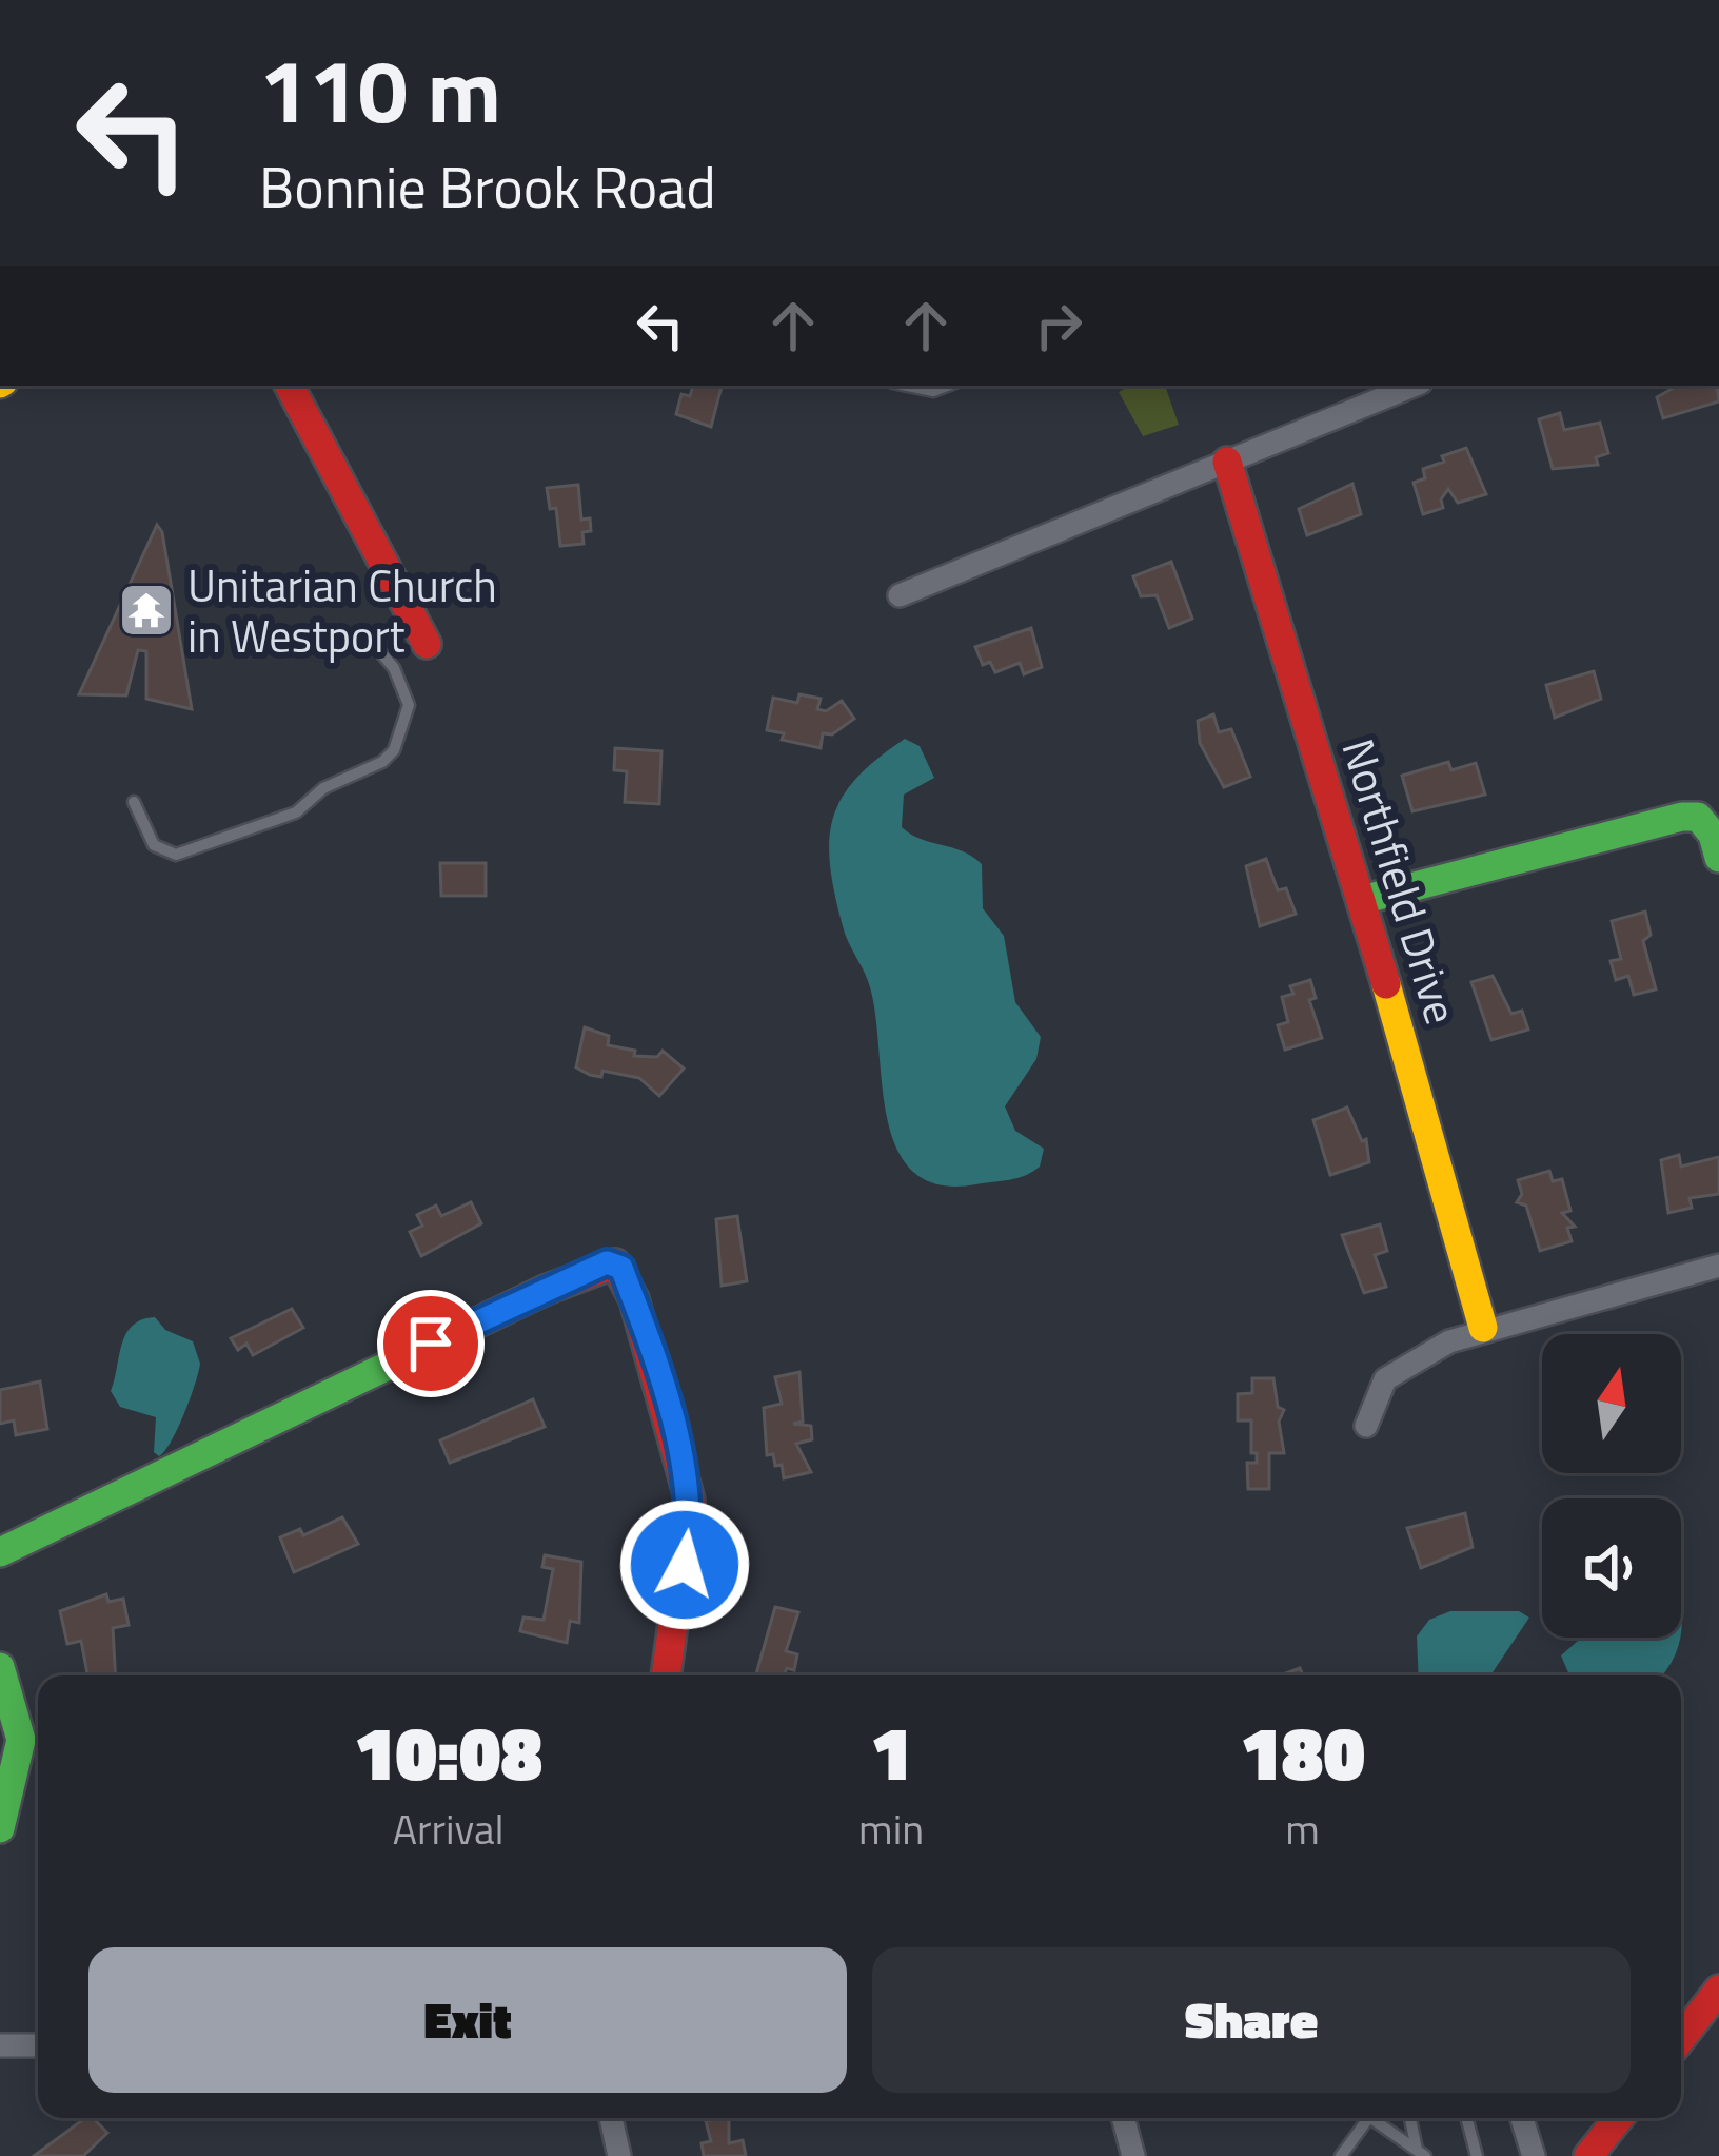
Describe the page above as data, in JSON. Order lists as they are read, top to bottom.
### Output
{
  "streets": {
    "street": ["Northfield Drive"]
  },
  "places": {
    "temple": ["Unitarian Church in Westport"]
  },
  "north": "top",
  "page": {
    "turn": ["110 m", "Bonnie Brook Road"],
    "eta": [
      "10:08",
      "Arrival",
      "1",
      "min",
      "180",
      "m"
    ],
    "buttons": ["Exit", "Share"]
  }
}
